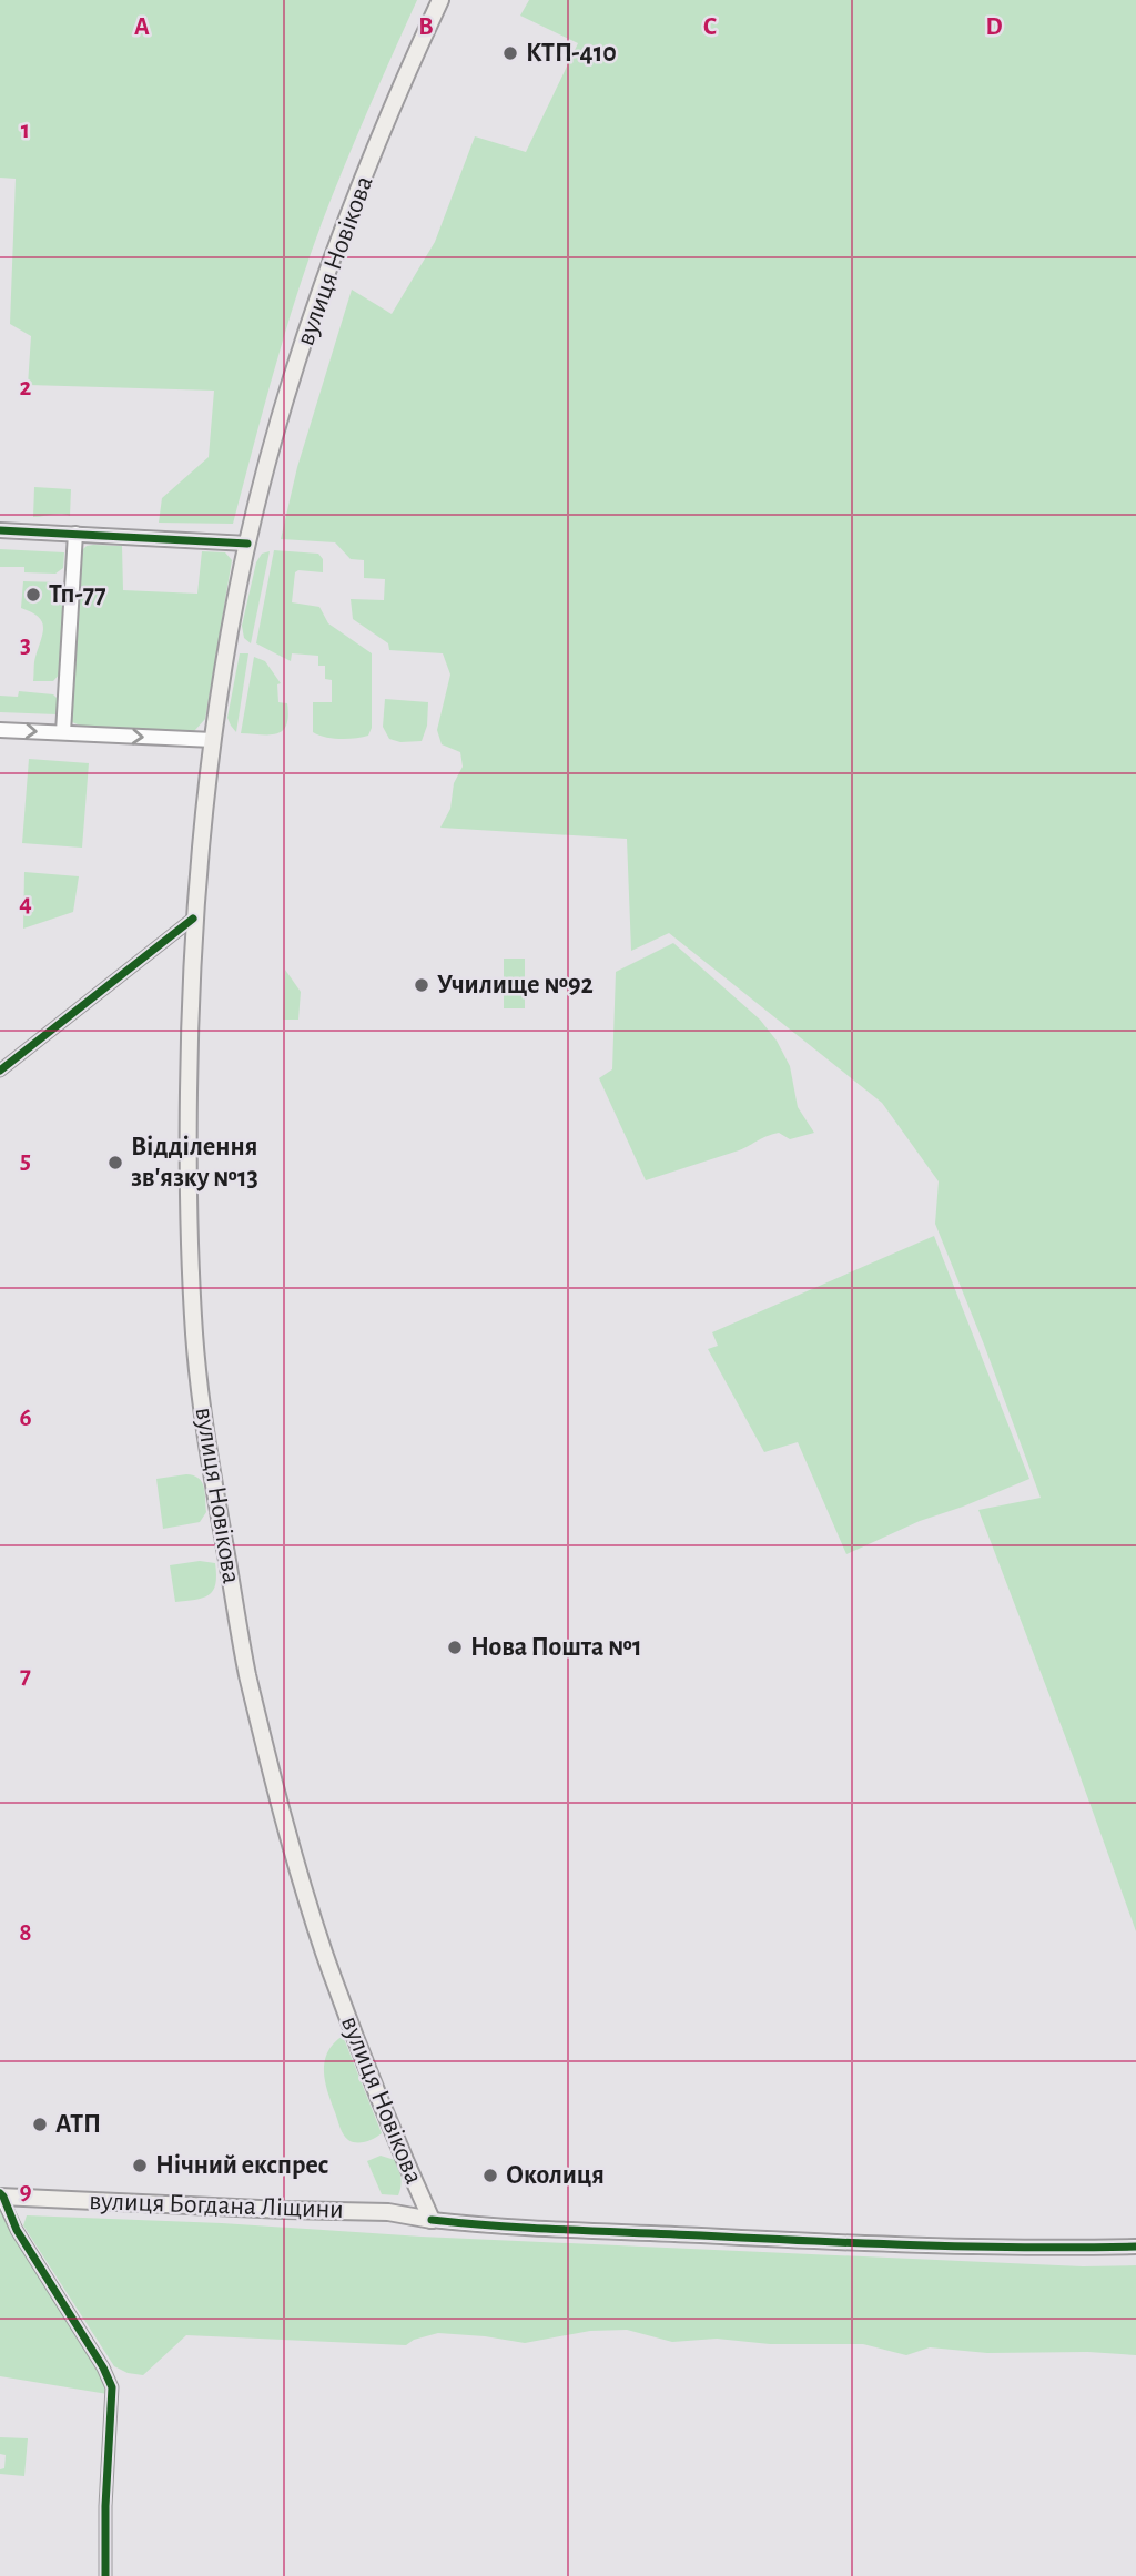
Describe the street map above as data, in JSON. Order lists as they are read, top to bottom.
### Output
{
  "streets": {
    "main road": ["вулиця Новікова", "вулиця Богдана Ліщини"]
  },
  "crossings": [
    ["вулиця Новікова", "вулиця Богдана Ліщини"]
  ],
  "places": [
    "КТП-410",
    "Тп-77",
    "Училище №92",
    "Відділення зв'язку №13",
    "Нова Пошта №1",
    "АТП",
    "Нічний експрес",
    "Околиця"
  ],
  "grid": {
    "columns": [
      "A",
      "B",
      "C",
      "D"
    ],
    "rows": [
      "1",
      "2",
      "3",
      "4",
      "5",
      "6",
      "7",
      "8",
      "9"
    ]
  }
}
